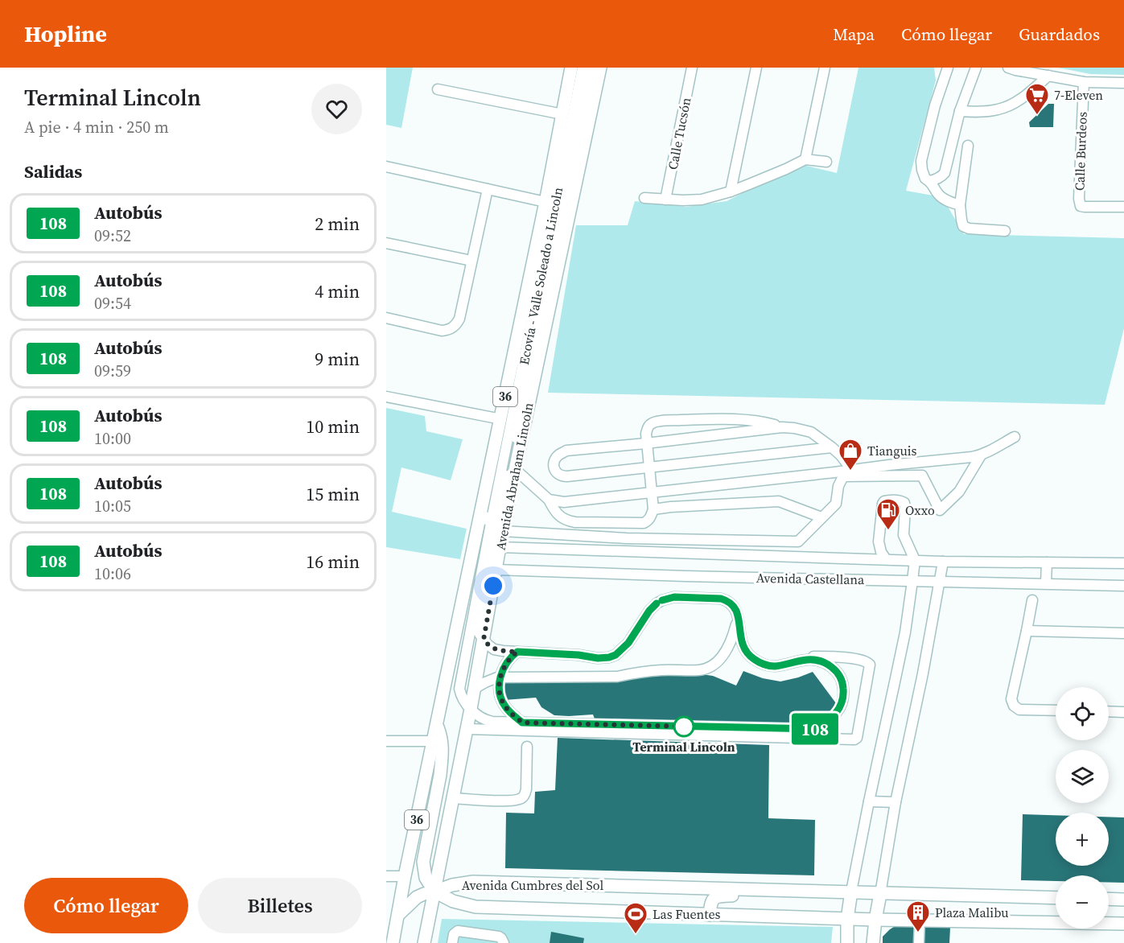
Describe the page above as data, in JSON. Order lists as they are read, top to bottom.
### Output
{
  "streets": {
    "main road": ["36", "Avenida Abraham Lincoln", "Avenida Cumbres del Sol"],
    "street": [
      "Calle Tucsón",
      "Calle Burdeos",
      "Ecovía - Valle Soleado a Lincoln",
      "Avenida Castellana"
    ]
  },
  "crossings": [
    ["Ecovía - Valle Soleado a Lincoln", "36"],
    ["Ecovía - Valle Soleado a Lincoln", "Avenida Abraham Lincoln"],
    ["36", "Avenida Abraham Lincoln"],
    ["Avenida Abraham Lincoln", "Avenida Castellana"],
    ["Avenida Abraham Lincoln", "Avenida Cumbres del Sol"]
  ],
  "places": {
    "supermarket": ["7-Eleven"],
    "shop": ["Tianguis"],
    "fuel station": ["Oxxo"],
    "other": ["Terminal Lincoln"],
    "building": ["Plaza Malibu"],
    "sports": ["Las Fuentes"]
  },
  "lines": ["bus line 108"],
  "page": {
    "header": "Hopline",
    "nav": ["Mapa", "Cómo llegar", "Guardados"],
    "heading": [
      ["Terminal Lincoln", "A pie · 4 min · 250 m"],
      "Salidas"
    ],
    "on_map": "108",
    "list": [
      {
        "mark": "108",
        "name": "Autobús",
        "note": "09:52",
        "value": "2 min"
      },
      {
        "mark": "108",
        "name": "Autobús",
        "note": "09:54",
        "value": "4 min"
      },
      {
        "mark": "108",
        "name": "Autobús",
        "note": "09:59",
        "value": "9 min"
      },
      {
        "mark": "108",
        "name": "Autobús",
        "note": "10:00",
        "value": "10 min"
      },
      {
        "mark": "108",
        "name": "Autobús",
        "note": "10:05",
        "value": "15 min"
      },
      {
        "mark": "108",
        "name": "Autobús",
        "note": "10:06",
        "value": "16 min"
      }
    ],
    "map_buttons": ["+", "−"],
    "buttons": ["Cómo llegar", "Billetes"]
  }
}
